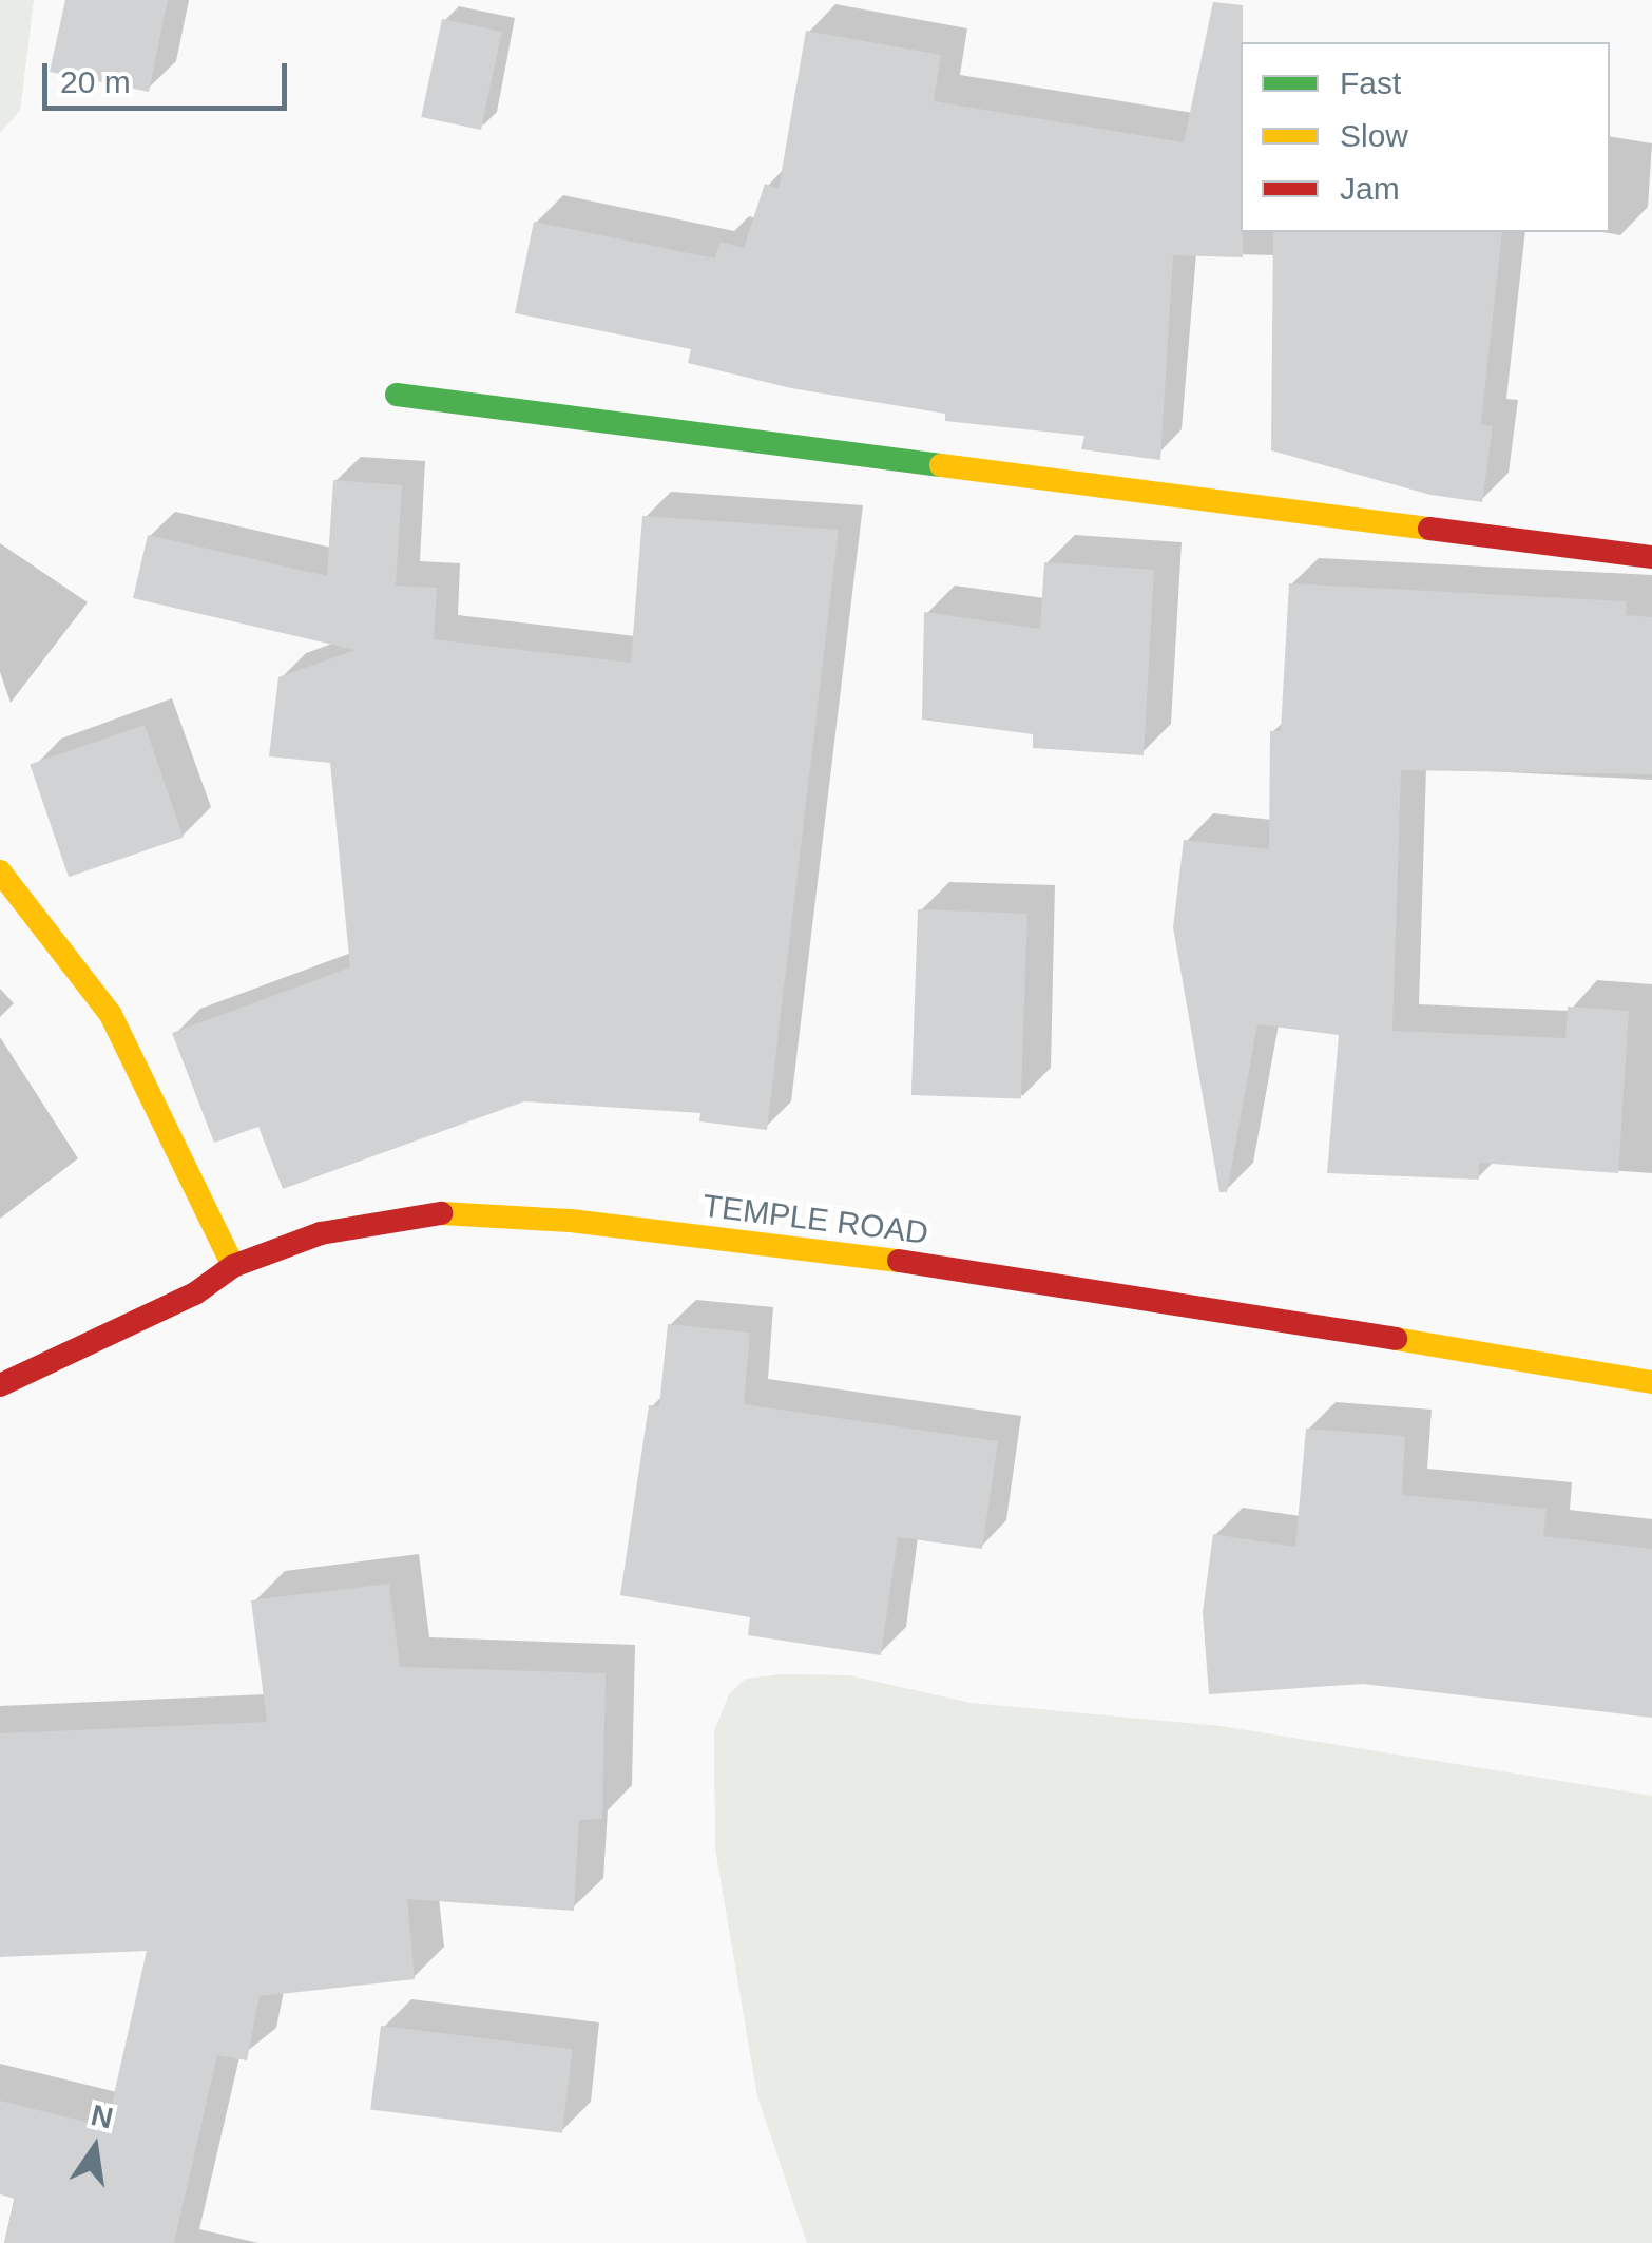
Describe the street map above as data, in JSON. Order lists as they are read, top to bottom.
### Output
{
  "streets": {
    "street": ["TEMPLE ROAD"]
  },
  "legend": ["Fast", "Slow", "Jam"],
  "scale_bar": "20 m",
  "north": "top"
}
